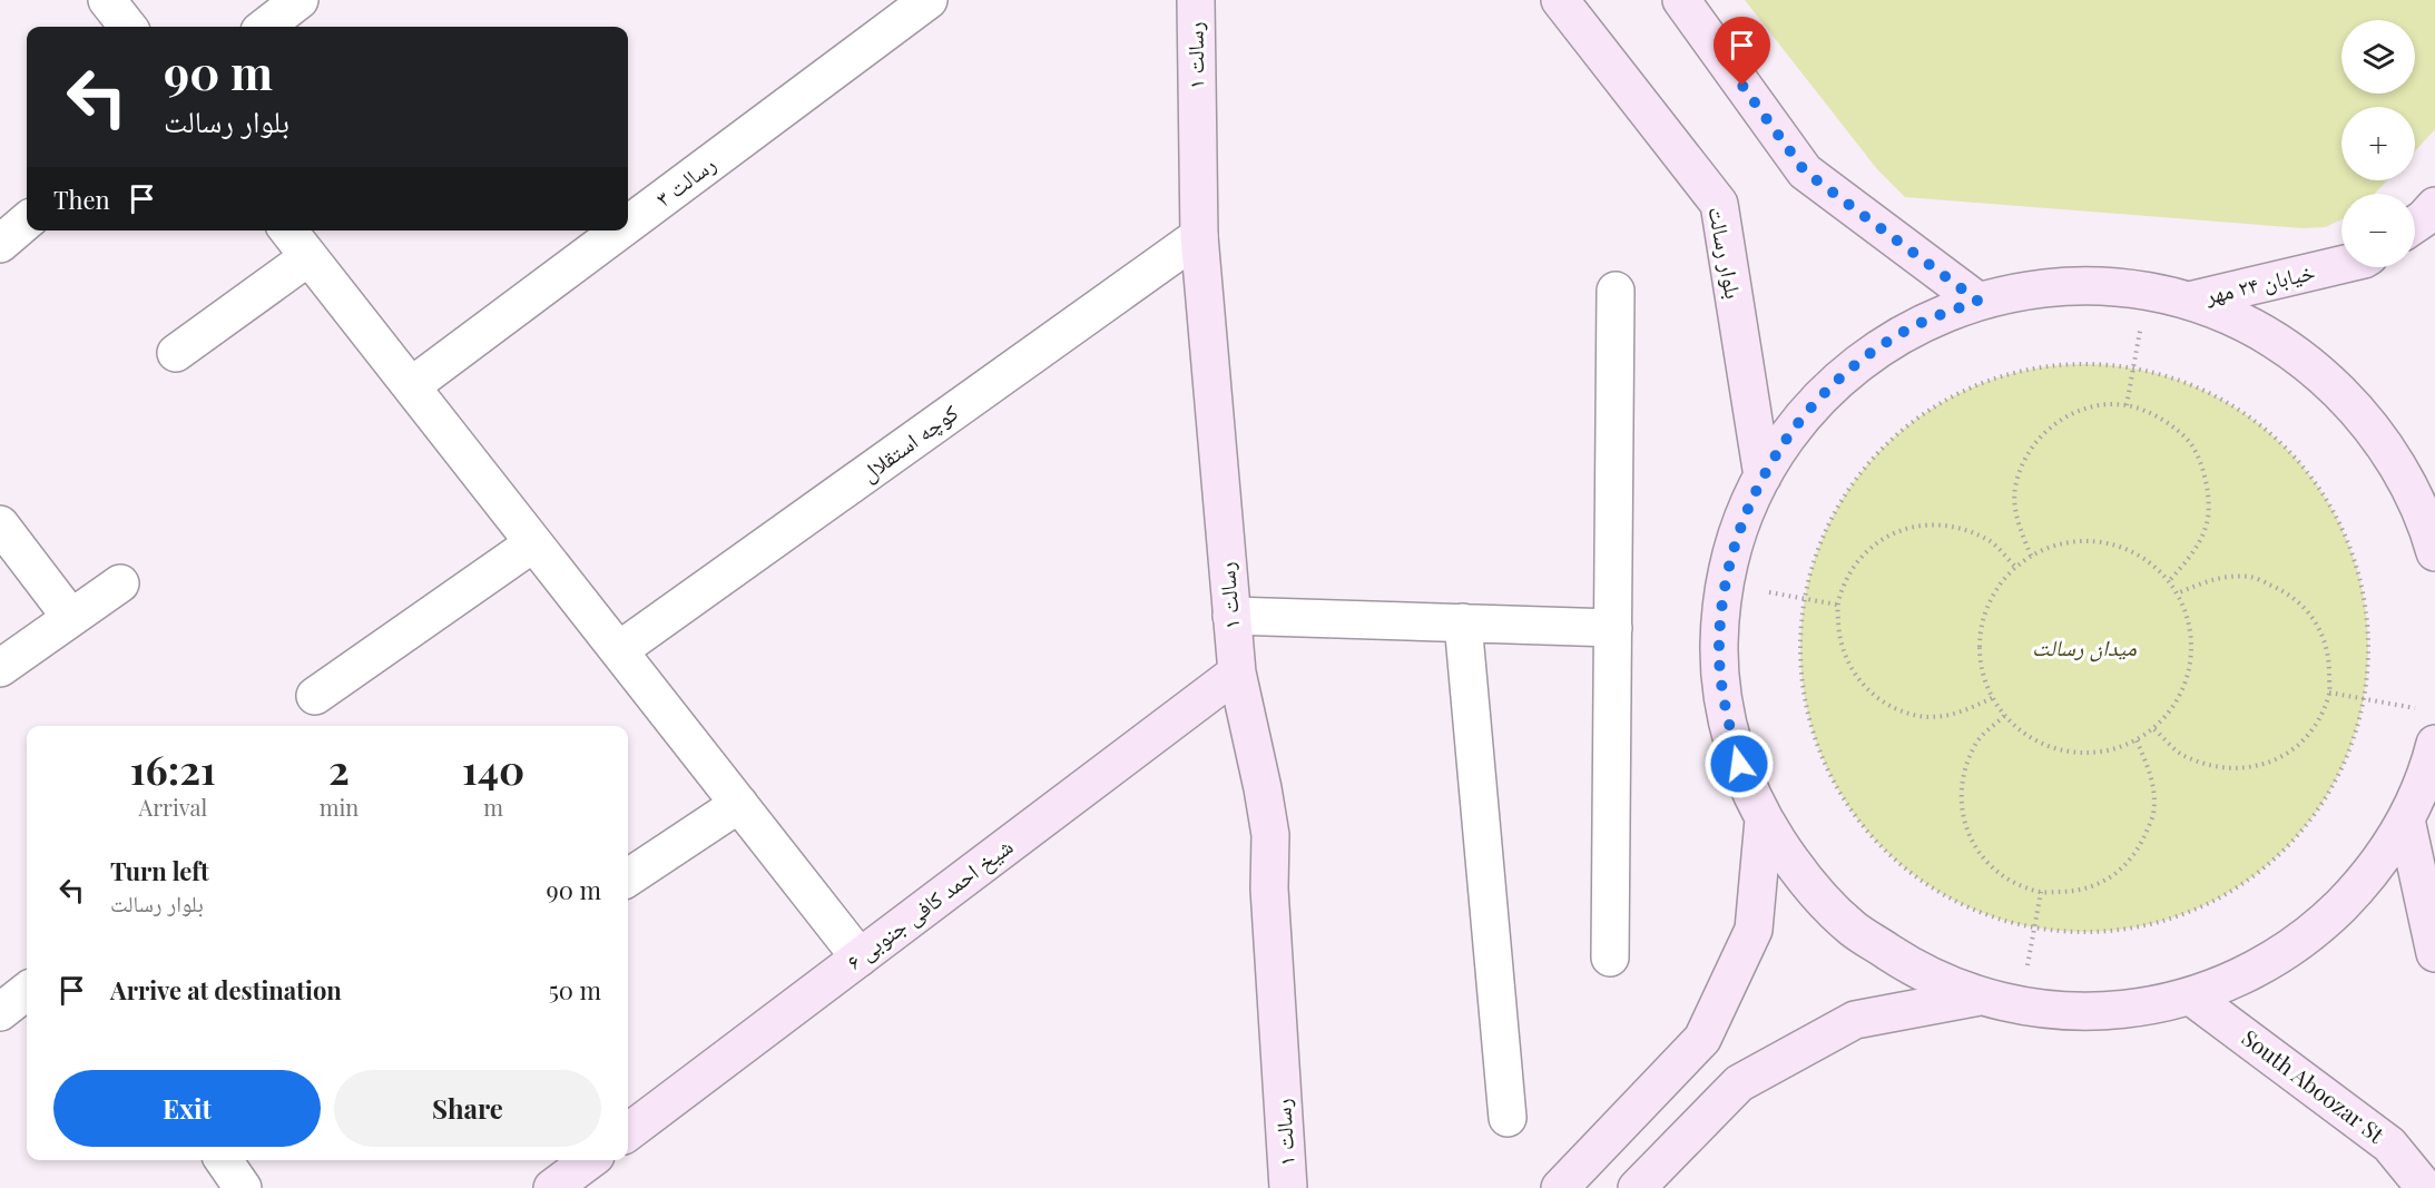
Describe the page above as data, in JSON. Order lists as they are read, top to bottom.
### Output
{
  "streets": {
    "main road": [
      "رسالت ۱",
      "بلوار رسالت",
      "خیابان ۲۴ مهر",
      "شیخ احمد کافی جنوبی ۶",
      "South Aboozar St"
    ],
    "street": ["رسالت ۳", "کوچه استقلال"]
  },
  "crossings": [
    ["رسالت ۱", "کوچه استقلال"],
    ["رسالت ۱", "شیخ احمد کافی جنوبی ۶"]
  ],
  "parks": ["میدان رسالت"],
  "page": {
    "map_buttons": ["+", "−"],
    "turn": ["90 m", "بلوار رسالت"],
    "then": "Then",
    "eta": [
      "16:21",
      "Arrival",
      "2",
      "min",
      "140",
      "m"
    ],
    "list": [
      {
        "name": "Turn left",
        "note": "بلوار رسالت",
        "value": "90 m"
      },
      {
        "name": "Arrive at destination",
        "value": "50 m"
      }
    ],
    "buttons": ["Exit", "Share"]
  }
}
